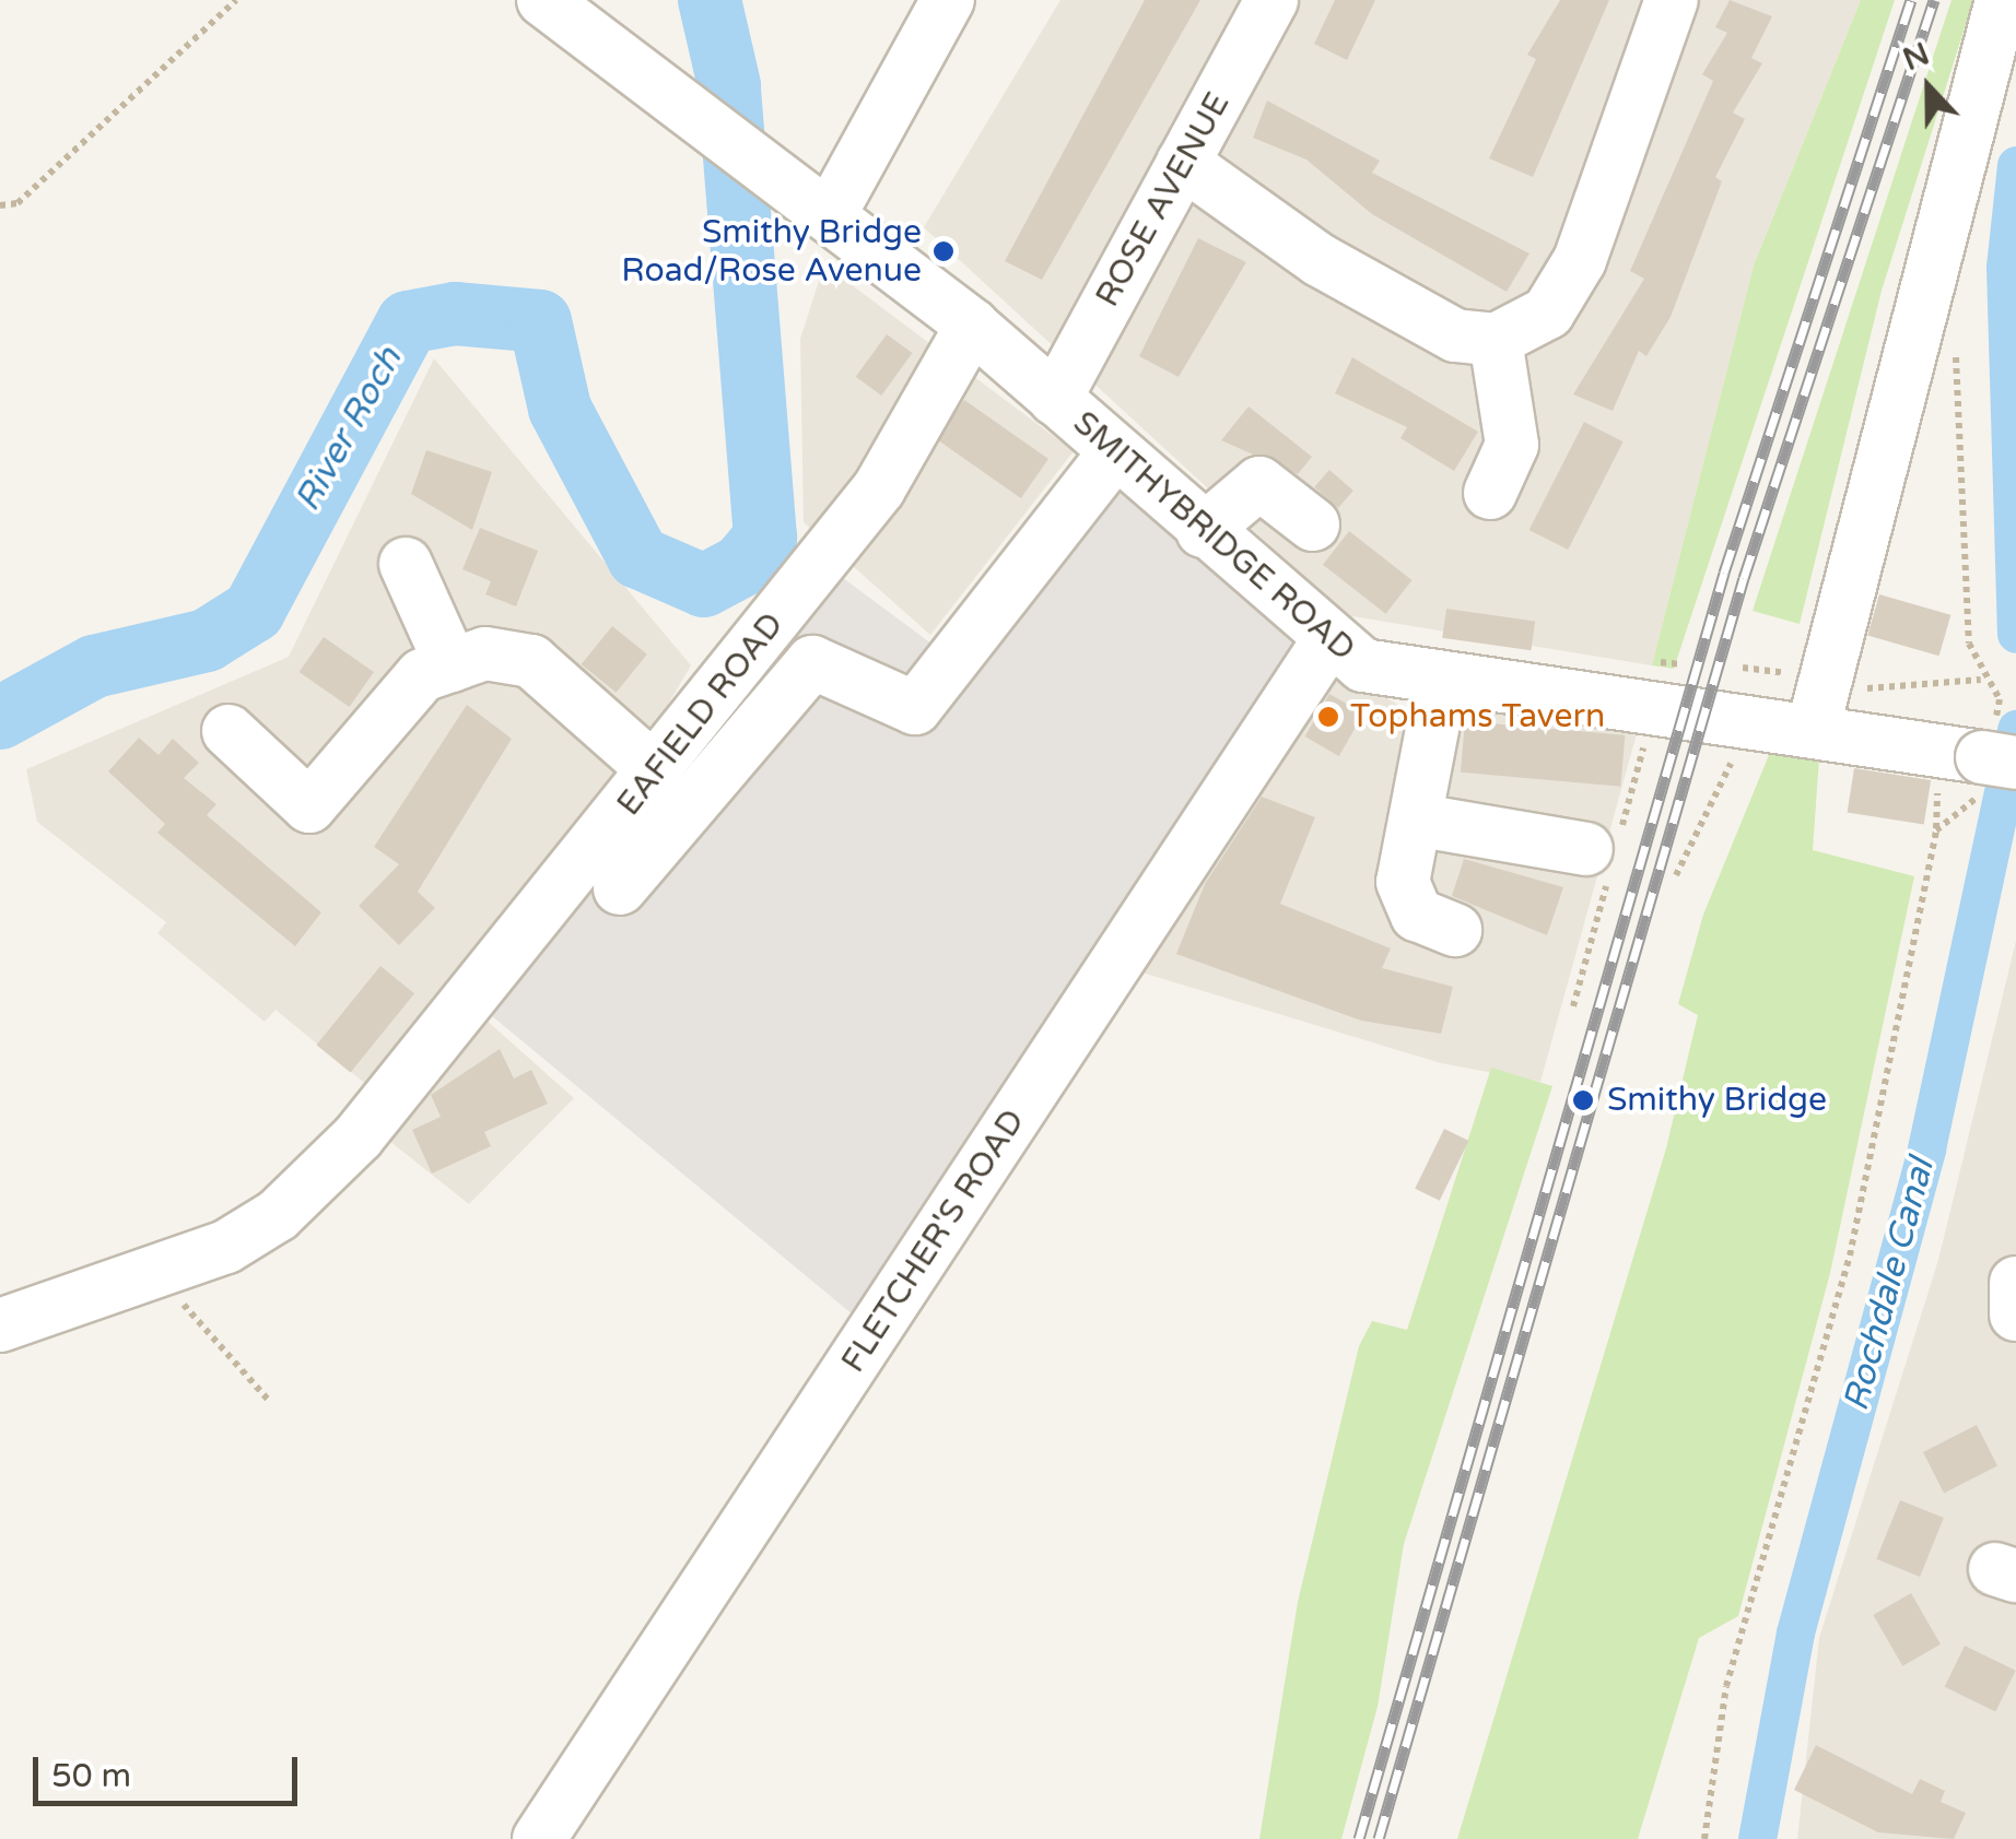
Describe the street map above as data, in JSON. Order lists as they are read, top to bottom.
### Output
{
  "streets": {
    "street": [
      "ROSE AVENUE",
      "SMITHYBRIDGE ROAD",
      "EAFIELD ROAD",
      "FLETCHER'S ROAD"
    ]
  },
  "crossings": [
    ["ROSE AVENUE", "SMITHYBRIDGE ROAD"],
    ["SMITHYBRIDGE ROAD", "EAFIELD ROAD"],
    ["SMITHYBRIDGE ROAD", "FLETCHER'S ROAD"]
  ],
  "water": ["River Roch", "Rochdale Canal"],
  "places": ["Smithy Bridge Road/Rose Avenue", "Tophams Tavern", "Smithy Bridge"],
  "scale_bar": "50 m",
  "north": "top"
}
